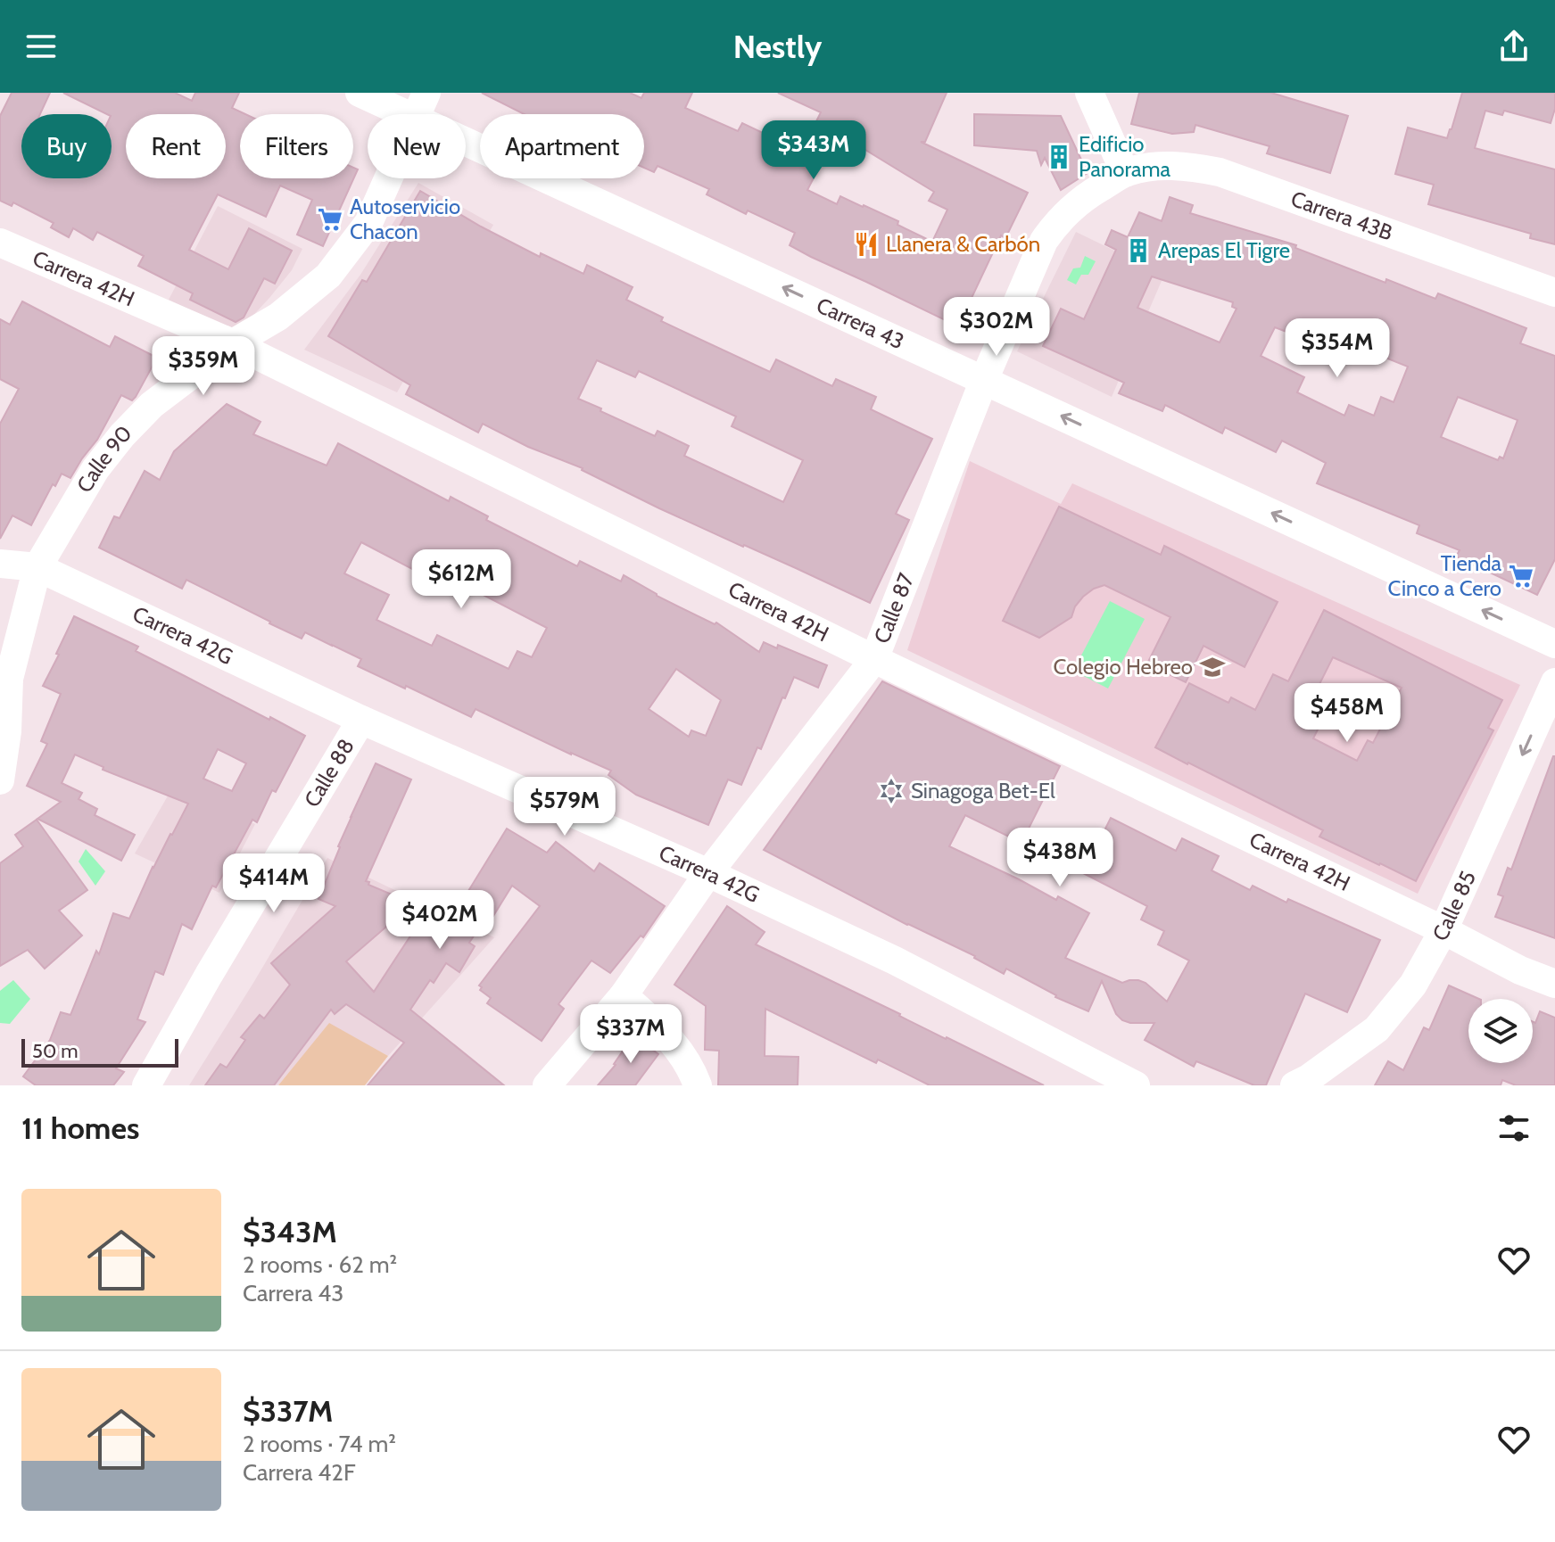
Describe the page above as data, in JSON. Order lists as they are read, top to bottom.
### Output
{
  "streets": {
    "street": [
      "Carrera 43B",
      "Carrera 42H",
      "Carrera 43",
      "Calle 90",
      "Calle 87",
      "Carrera 42G",
      "Calle 88",
      "Calle 85"
    ]
  },
  "crossings": [
    ["Carrera 43B", "Calle 87"],
    ["Carrera 42H", "Calle 90"],
    ["Carrera 42H", "Calle 87"],
    ["Carrera 42H", "Calle 85"],
    ["Carrera 43", "Calle 90"],
    ["Carrera 43", "Calle 87"],
    ["Calle 90", "Carrera 42G"],
    ["Calle 87", "Carrera 42G"],
    ["Carrera 42G", "Calle 88"]
  ],
  "one_way": ["Carrera 43", "Calle 85"],
  "places": {
    "building": ["Edificio Panorama", "Arepas El Tigre"],
    "supermarket": ["Autoservicio Chacon", "Tienda Cinco a Cero"],
    "restaurant": ["Llanera & Carbón"],
    "school or university": ["Colegio Hebreo"],
    "synagogue": ["Sinagoga Bet-El"]
  },
  "scale_bar": "50 m",
  "page": {
    "header": "Nestly",
    "chip": [
      "Buy",
      "Rent",
      "Filters",
      "New",
      "Apartment"
    ],
    "price": [
      "$343M",
      "$302M",
      "$354M",
      "$359M",
      "$612M",
      "$458M",
      "$579M",
      "$438M",
      "$414M",
      "$402M",
      "$337M"
    ],
    "scale": "50 m",
    "heading": "11 homes",
    "list": [
      {
        "name": "$343M",
        "note": "2 rooms · 62 m² · Carrera 43"
      },
      {
        "name": "$337M",
        "note": "2 rooms · 74 m² · Carrera 42F"
      }
    ]
  }
}
